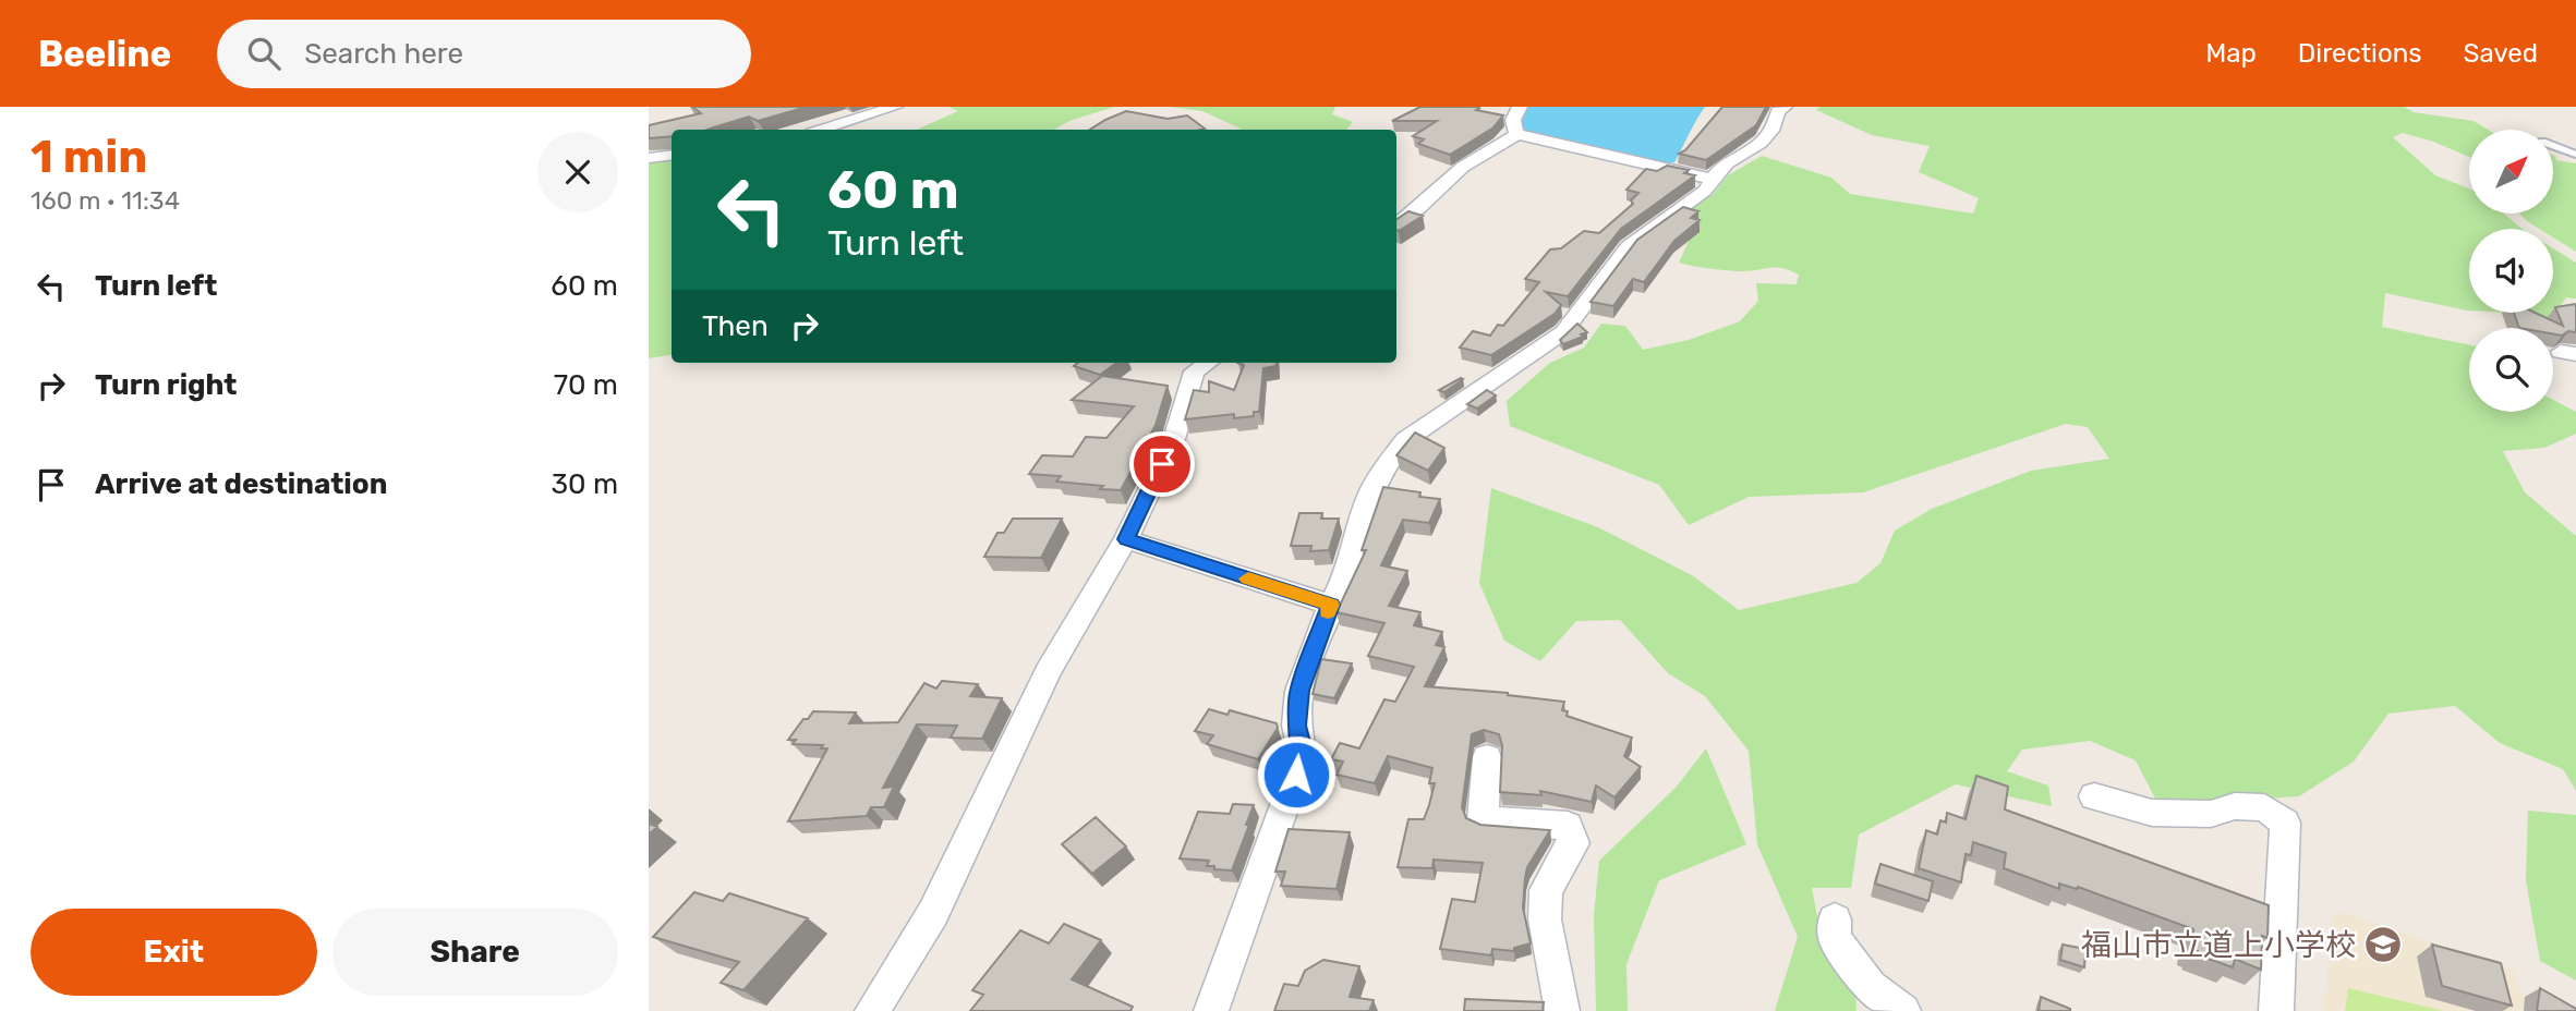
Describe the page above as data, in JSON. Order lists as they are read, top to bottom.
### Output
{
  "places": {
    "school or university": ["福山市立道上小学校"]
  },
  "north": "top right",
  "page": {
    "header": "Beeline",
    "search": "Search here",
    "nav": ["Map", "Directions", "Saved"],
    "heading": ["1 min", "160 m · 11:34"],
    "turn": ["60 m", "Turn left"],
    "list": [
      {
        "name": "Turn left",
        "value": "60 m"
      },
      {
        "name": "Turn right",
        "value": "70 m"
      },
      {
        "name": "Arrive at destination",
        "value": "30 m"
      }
    ],
    "then": "Then",
    "buttons": ["Exit", "Share"]
  }
}
